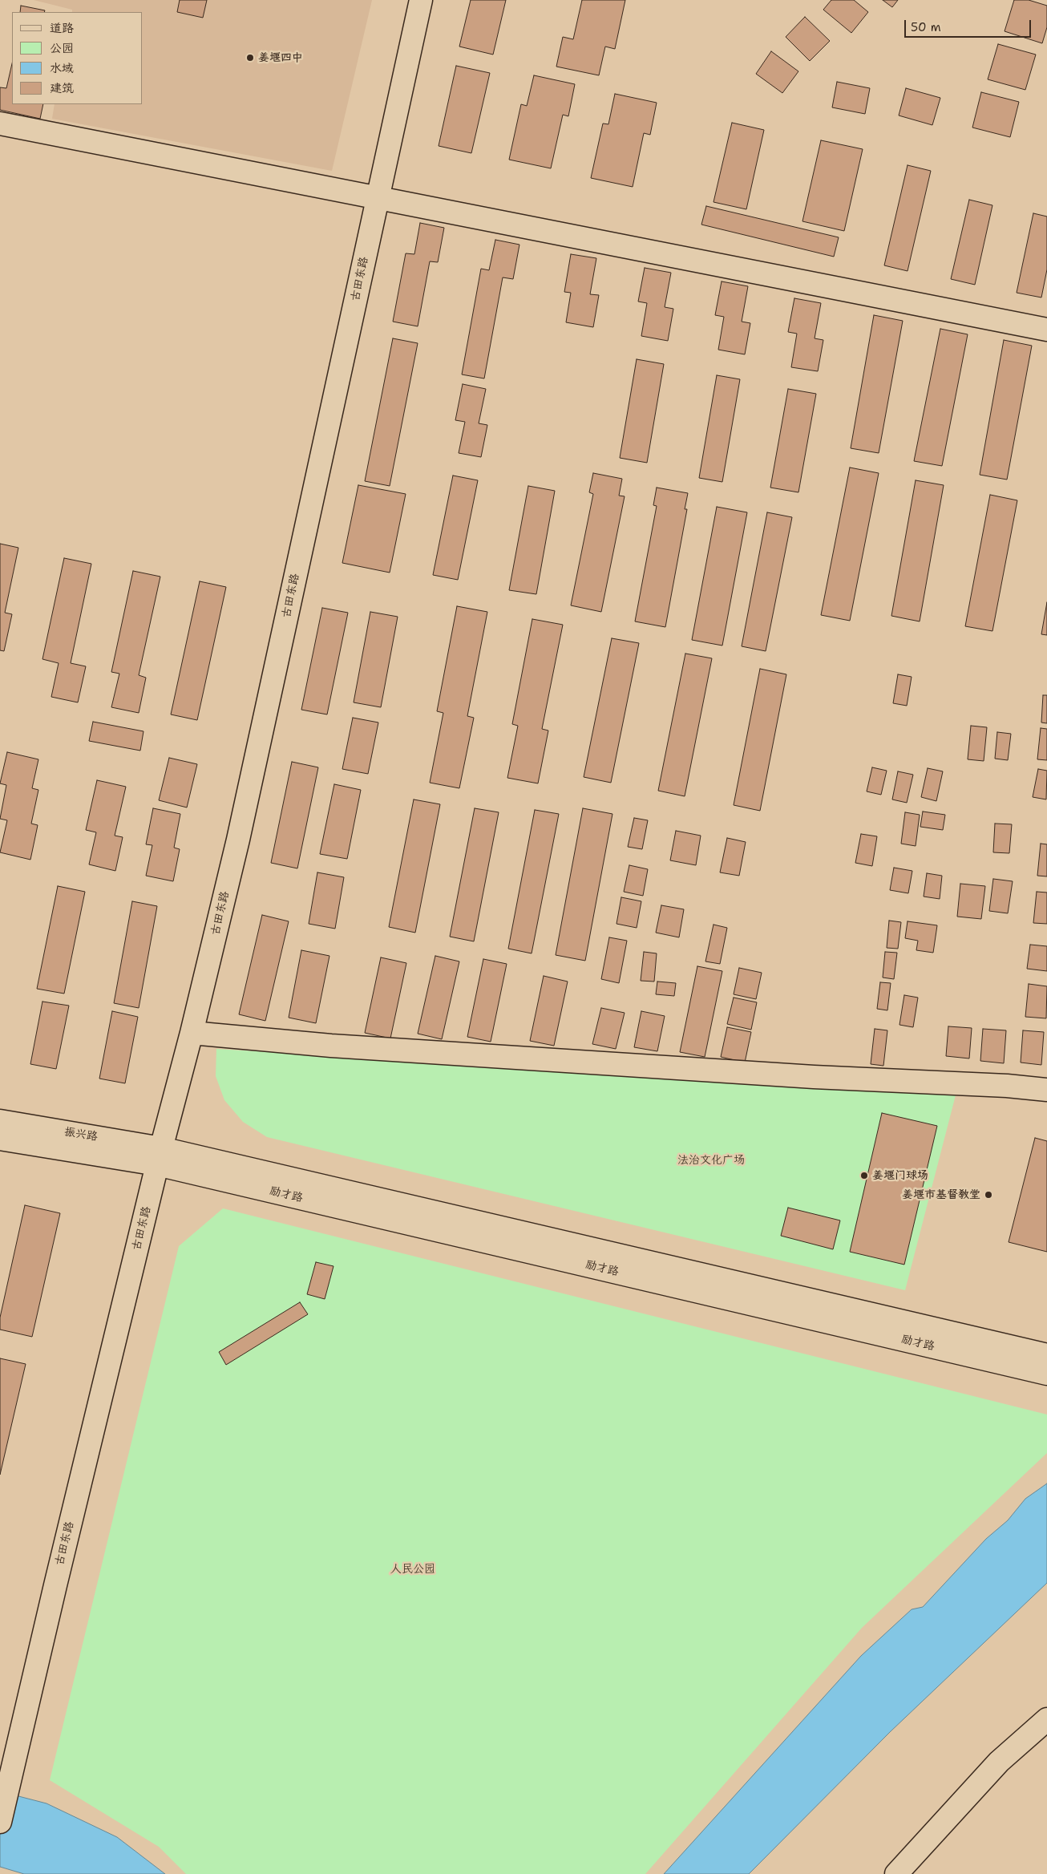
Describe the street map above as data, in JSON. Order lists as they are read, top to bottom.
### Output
{
  "streets": {
    "street": ["古田东路", "振兴路", "励才路"]
  },
  "crossings": [
    ["古田东路", "振兴路"],
    ["古田东路", "励才路"],
    ["振兴路", "励才路"]
  ],
  "parks": ["法治文化广场", "人民公园"],
  "places": ["姜堰四中", "姜堰门球场", "姜堰市基督教堂"],
  "legend": [
    "道路",
    "公园",
    "水域",
    "建筑"
  ],
  "scale_bar": "50 m"
}
